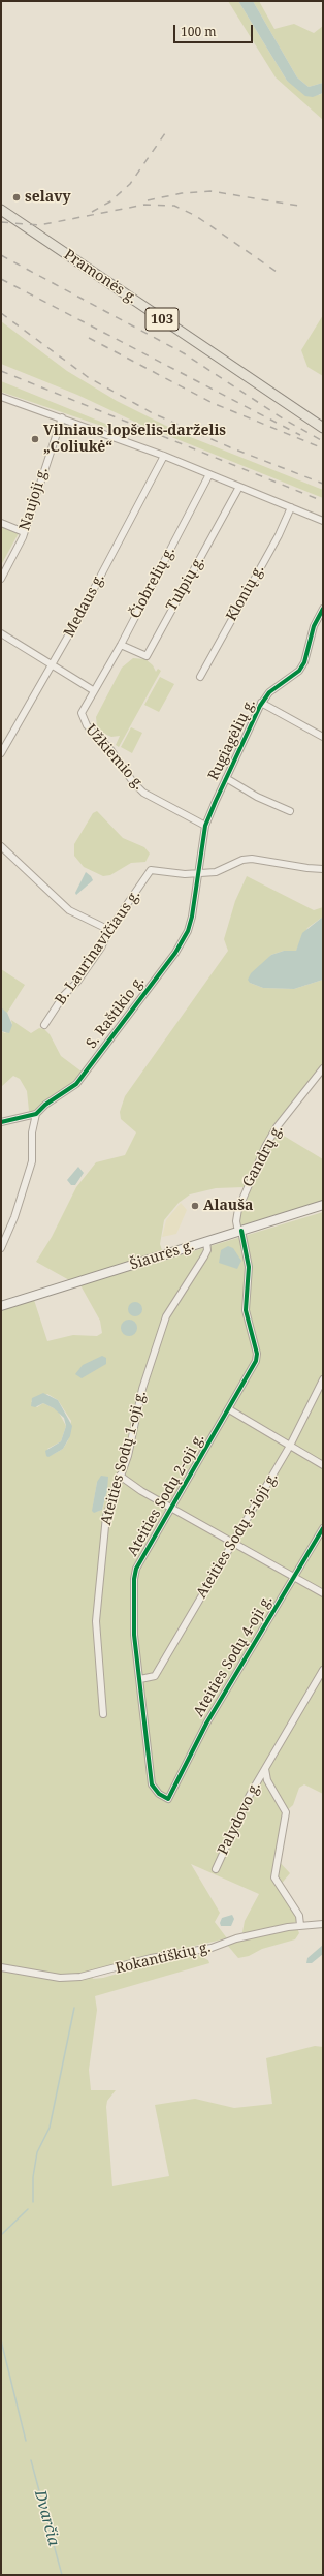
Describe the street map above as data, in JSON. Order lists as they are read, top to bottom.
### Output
{
  "streets": {
    "main road": ["Pramonės g.", "103", "Šiaurės g."],
    "street": [
      "Naujoji g.",
      "Čiobrelių g.",
      "Tulpių g.",
      "Klonių g.",
      "Medaus g.",
      "Rugiagėlių g.",
      "Užkiemio g.",
      "B. Laurinavičiaus g.",
      "S. Raštikio g.",
      "Gandrų g.",
      "Ateities Sodų 1-oji g.",
      "Ateities Sodų 2-oji g.",
      "Ateities Sodų 3-ioji g.",
      "Ateities Sodų 4-oji g.",
      "Palydovo g.",
      "Rokantiškių g."
    ]
  },
  "crossings": [
    ["Čiobrelių g.", "Tulpių g."],
    ["Čiobrelių g.", "Užkiemio g."],
    ["Rugiagėlių g.", "Užkiemio g."],
    ["Rugiagėlių g.", "B. Laurinavičiaus g."],
    ["Rugiagėlių g.", "S. Raštikio g."],
    ["B. Laurinavičiaus g.", "S. Raštikio g."],
    ["Gandrų g.", "Šiaurės g."],
    ["Gandrų g.", "Ateities Sodų 2-oji g."],
    ["Šiaurės g.", "Ateities Sodų 1-oji g."],
    ["Šiaurės g.", "Ateities Sodų 2-oji g."],
    ["Ateities Sodų 2-oji g.", "Ateities Sodų 3-ioji g."],
    ["Ateities Sodų 2-oji g.", "Ateities Sodų 4-oji g."],
    ["Palydovo g.", "Rokantiškių g."]
  ],
  "water": ["Dvarčia"],
  "places": ["selavy", "Vilniaus lopšelis-darželis „Coliukė“", "Alauša"],
  "scale_bar": "100 m"
}
